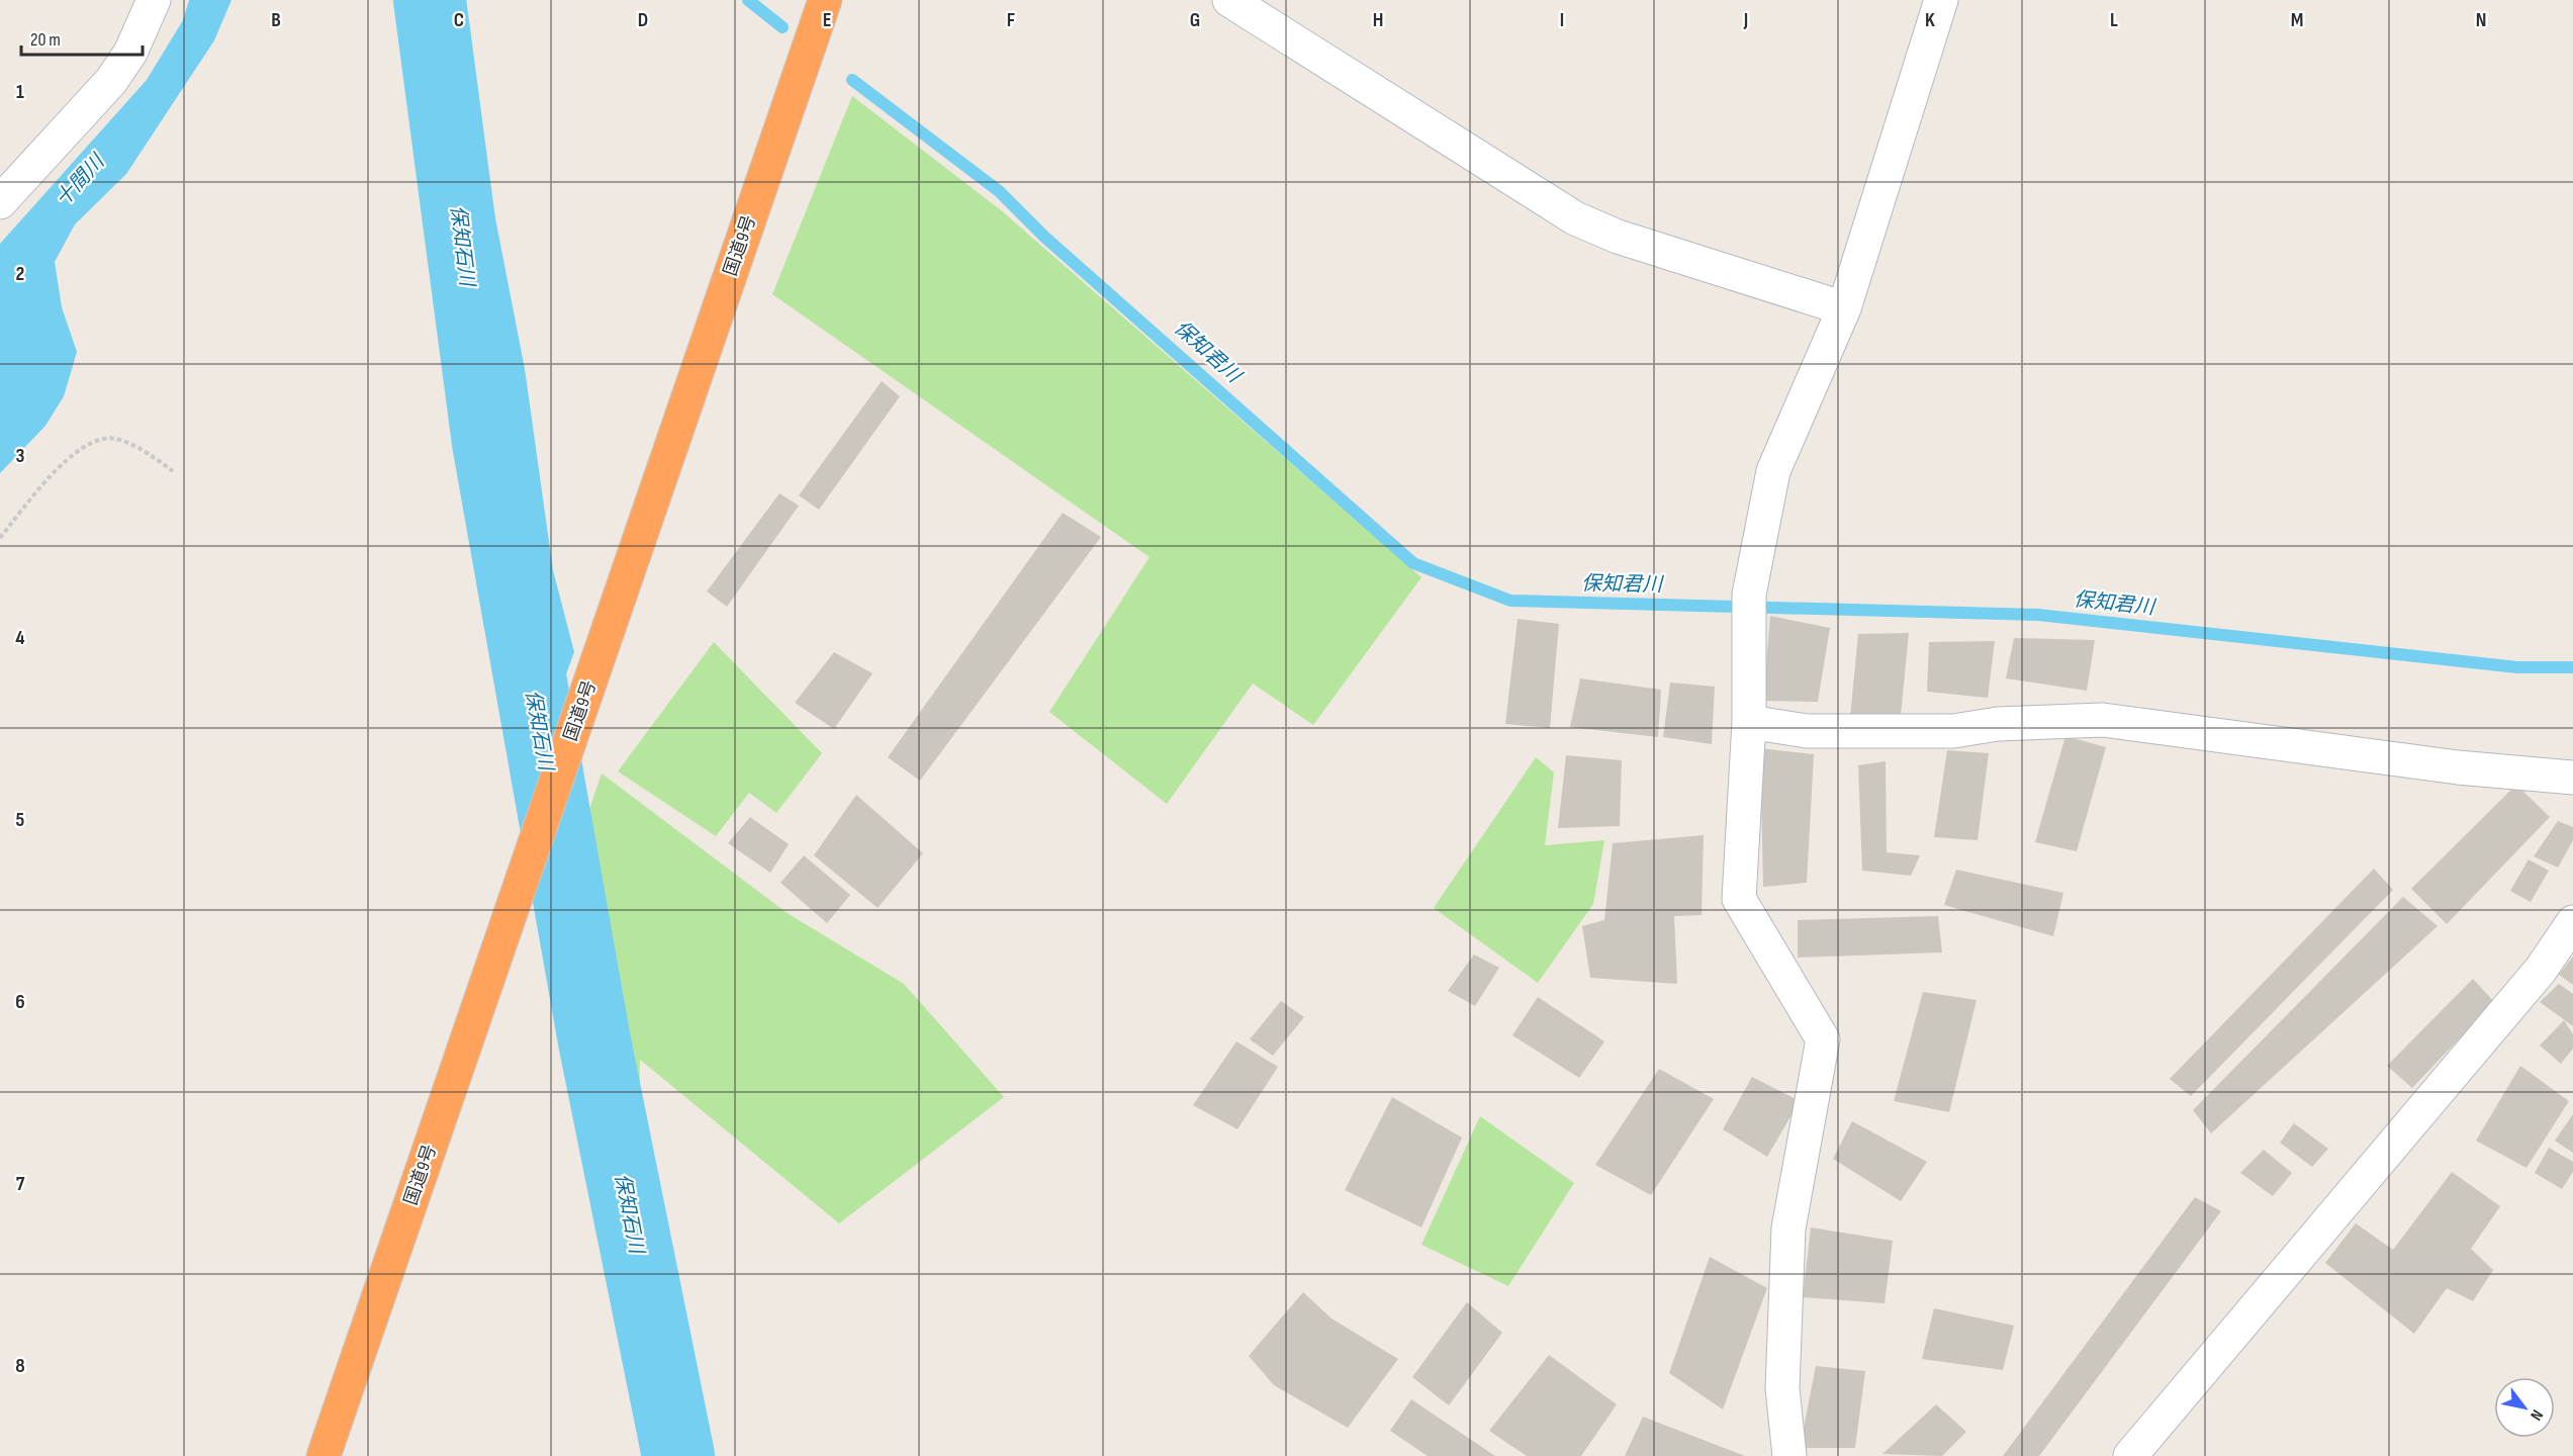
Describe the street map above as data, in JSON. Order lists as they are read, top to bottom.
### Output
{
  "streets": {
    "highway": ["国道9号"]
  },
  "water": ["十間川", "保知石川", "保知君川"],
  "scale_bar": "20 m",
  "north": "bottom right",
  "grid": {
    "columns": [
      "B",
      "C",
      "D",
      "E",
      "F",
      "G",
      "H",
      "I",
      "J",
      "K",
      "L",
      "M",
      "N"
    ],
    "rows": [
      "1",
      "2",
      "3",
      "4",
      "5",
      "6",
      "7",
      "8"
    ]
  }
}
